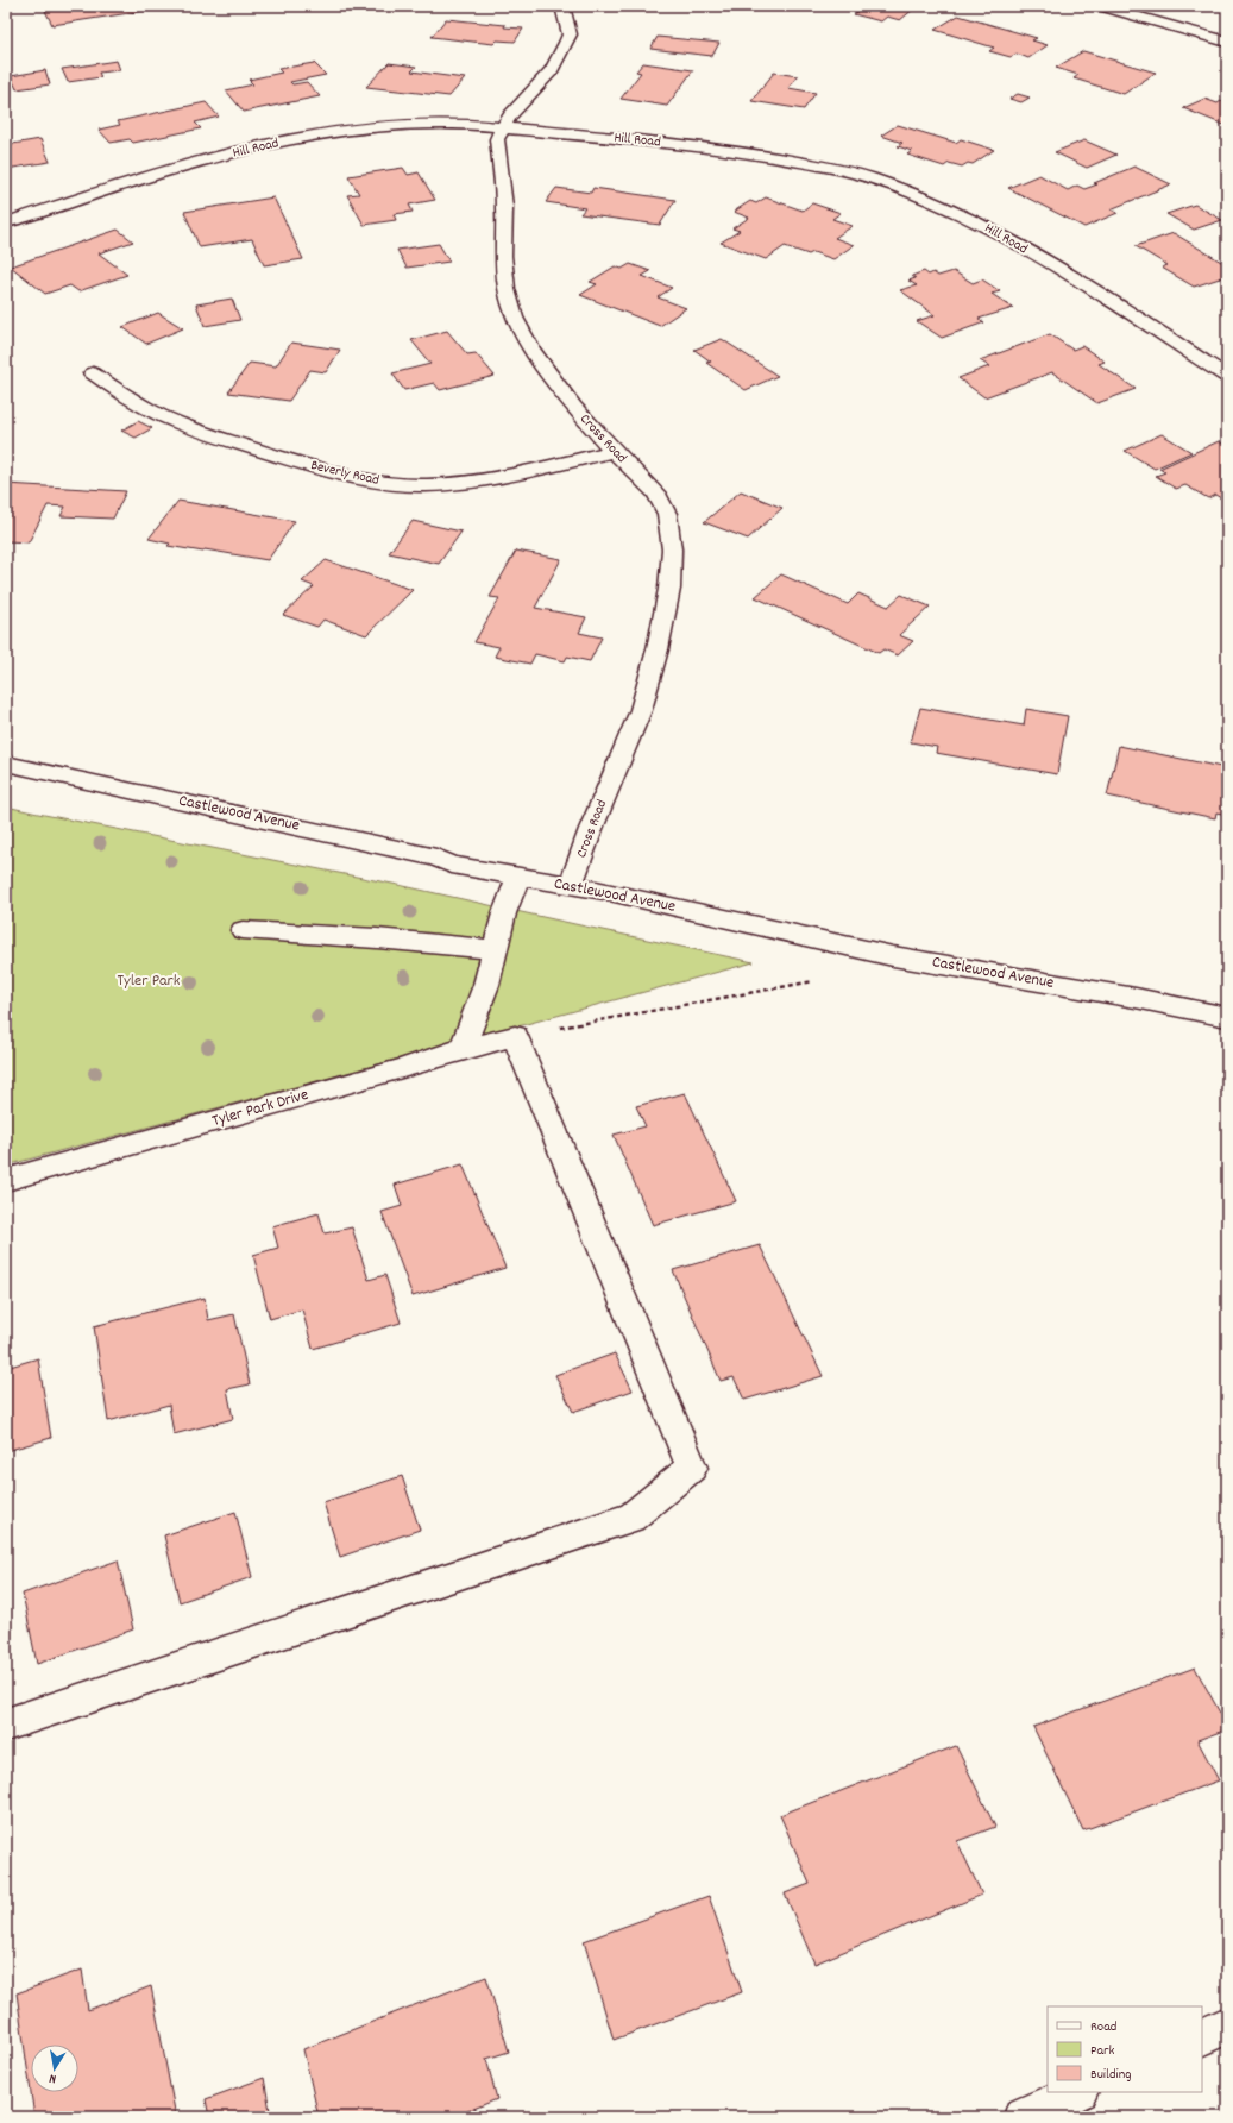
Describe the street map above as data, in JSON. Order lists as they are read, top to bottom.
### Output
{
  "streets": {
    "street": [
      "Hill Road",
      "Cross Road",
      "Beverly Road",
      "Castlewood Avenue",
      "Tyler Park Drive"
    ]
  },
  "crossings": [
    ["Hill Road", "Cross Road"],
    ["Cross Road", "Beverly Road"],
    ["Cross Road", "Castlewood Avenue"]
  ],
  "parks": ["Tyler Park"],
  "legend": ["Road", "Park", "Building"],
  "north": "bottom"
}
